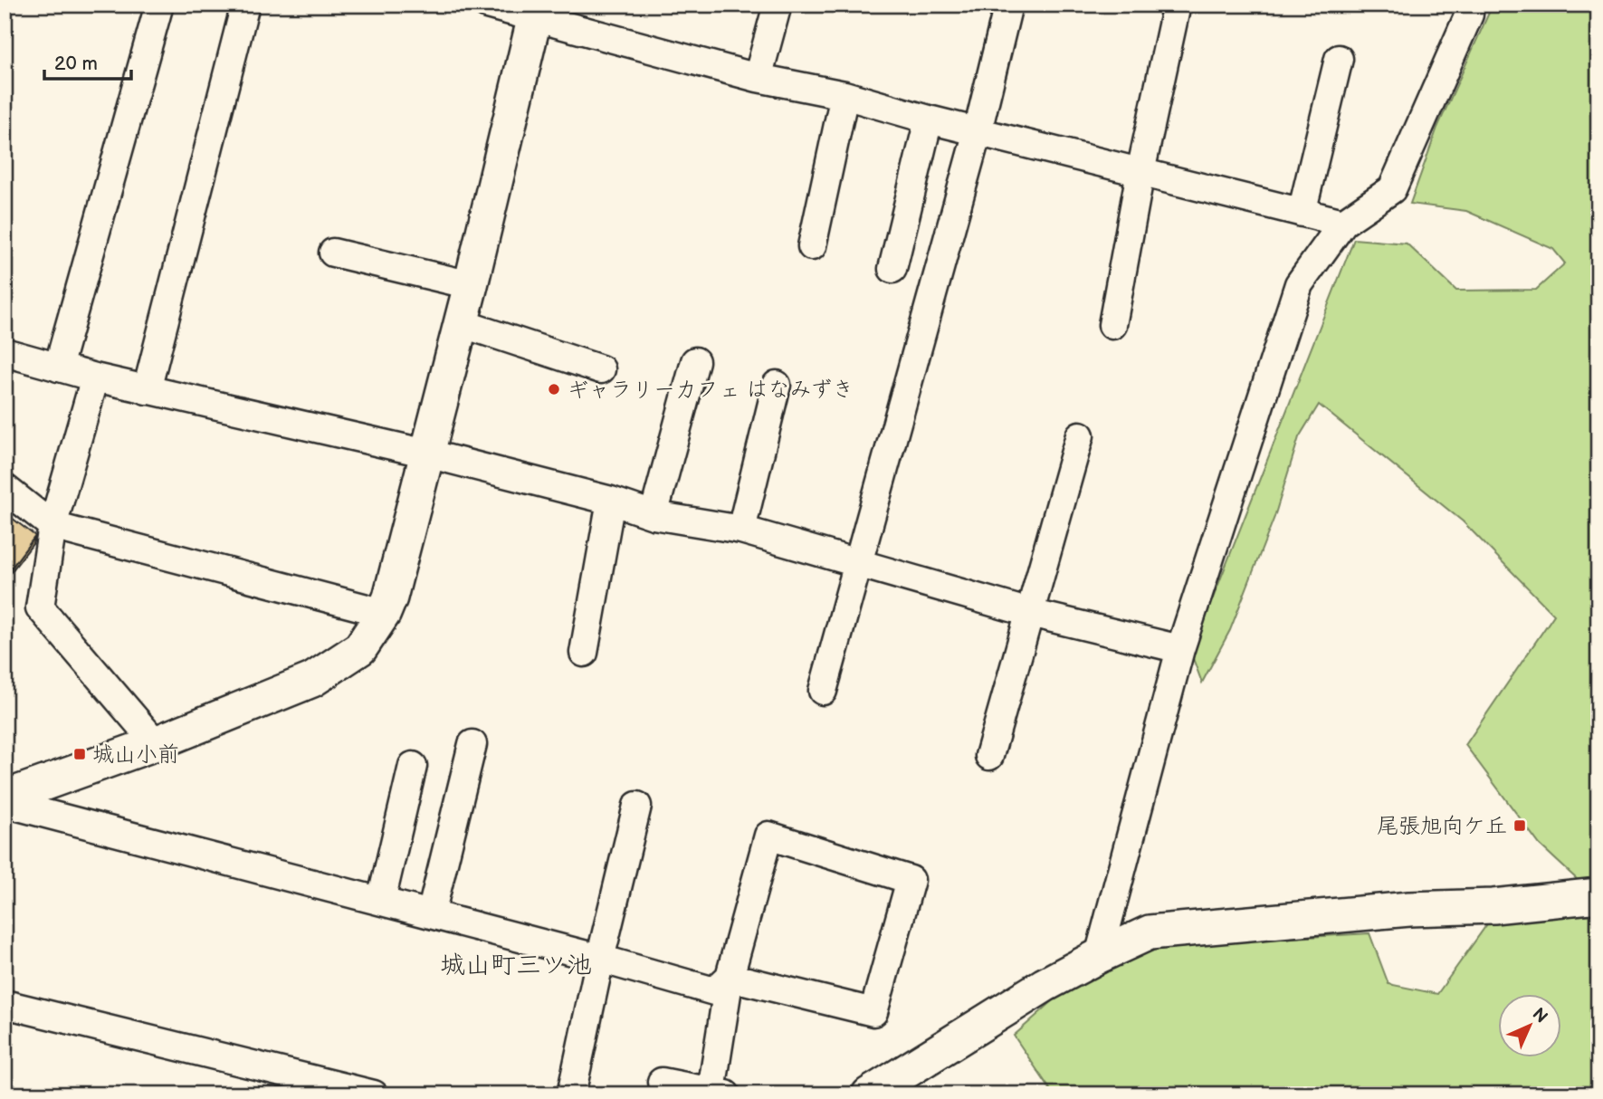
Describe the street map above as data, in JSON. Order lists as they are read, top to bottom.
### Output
{
  "districts": ["城山町三ツ池"],
  "places": {
    "other": ["ギャラリーカフェ はなみずき"],
    "transit": ["城山小前", "尾張旭向ケ丘"]
  },
  "scale_bar": "20 m",
  "north": "top right"
}
